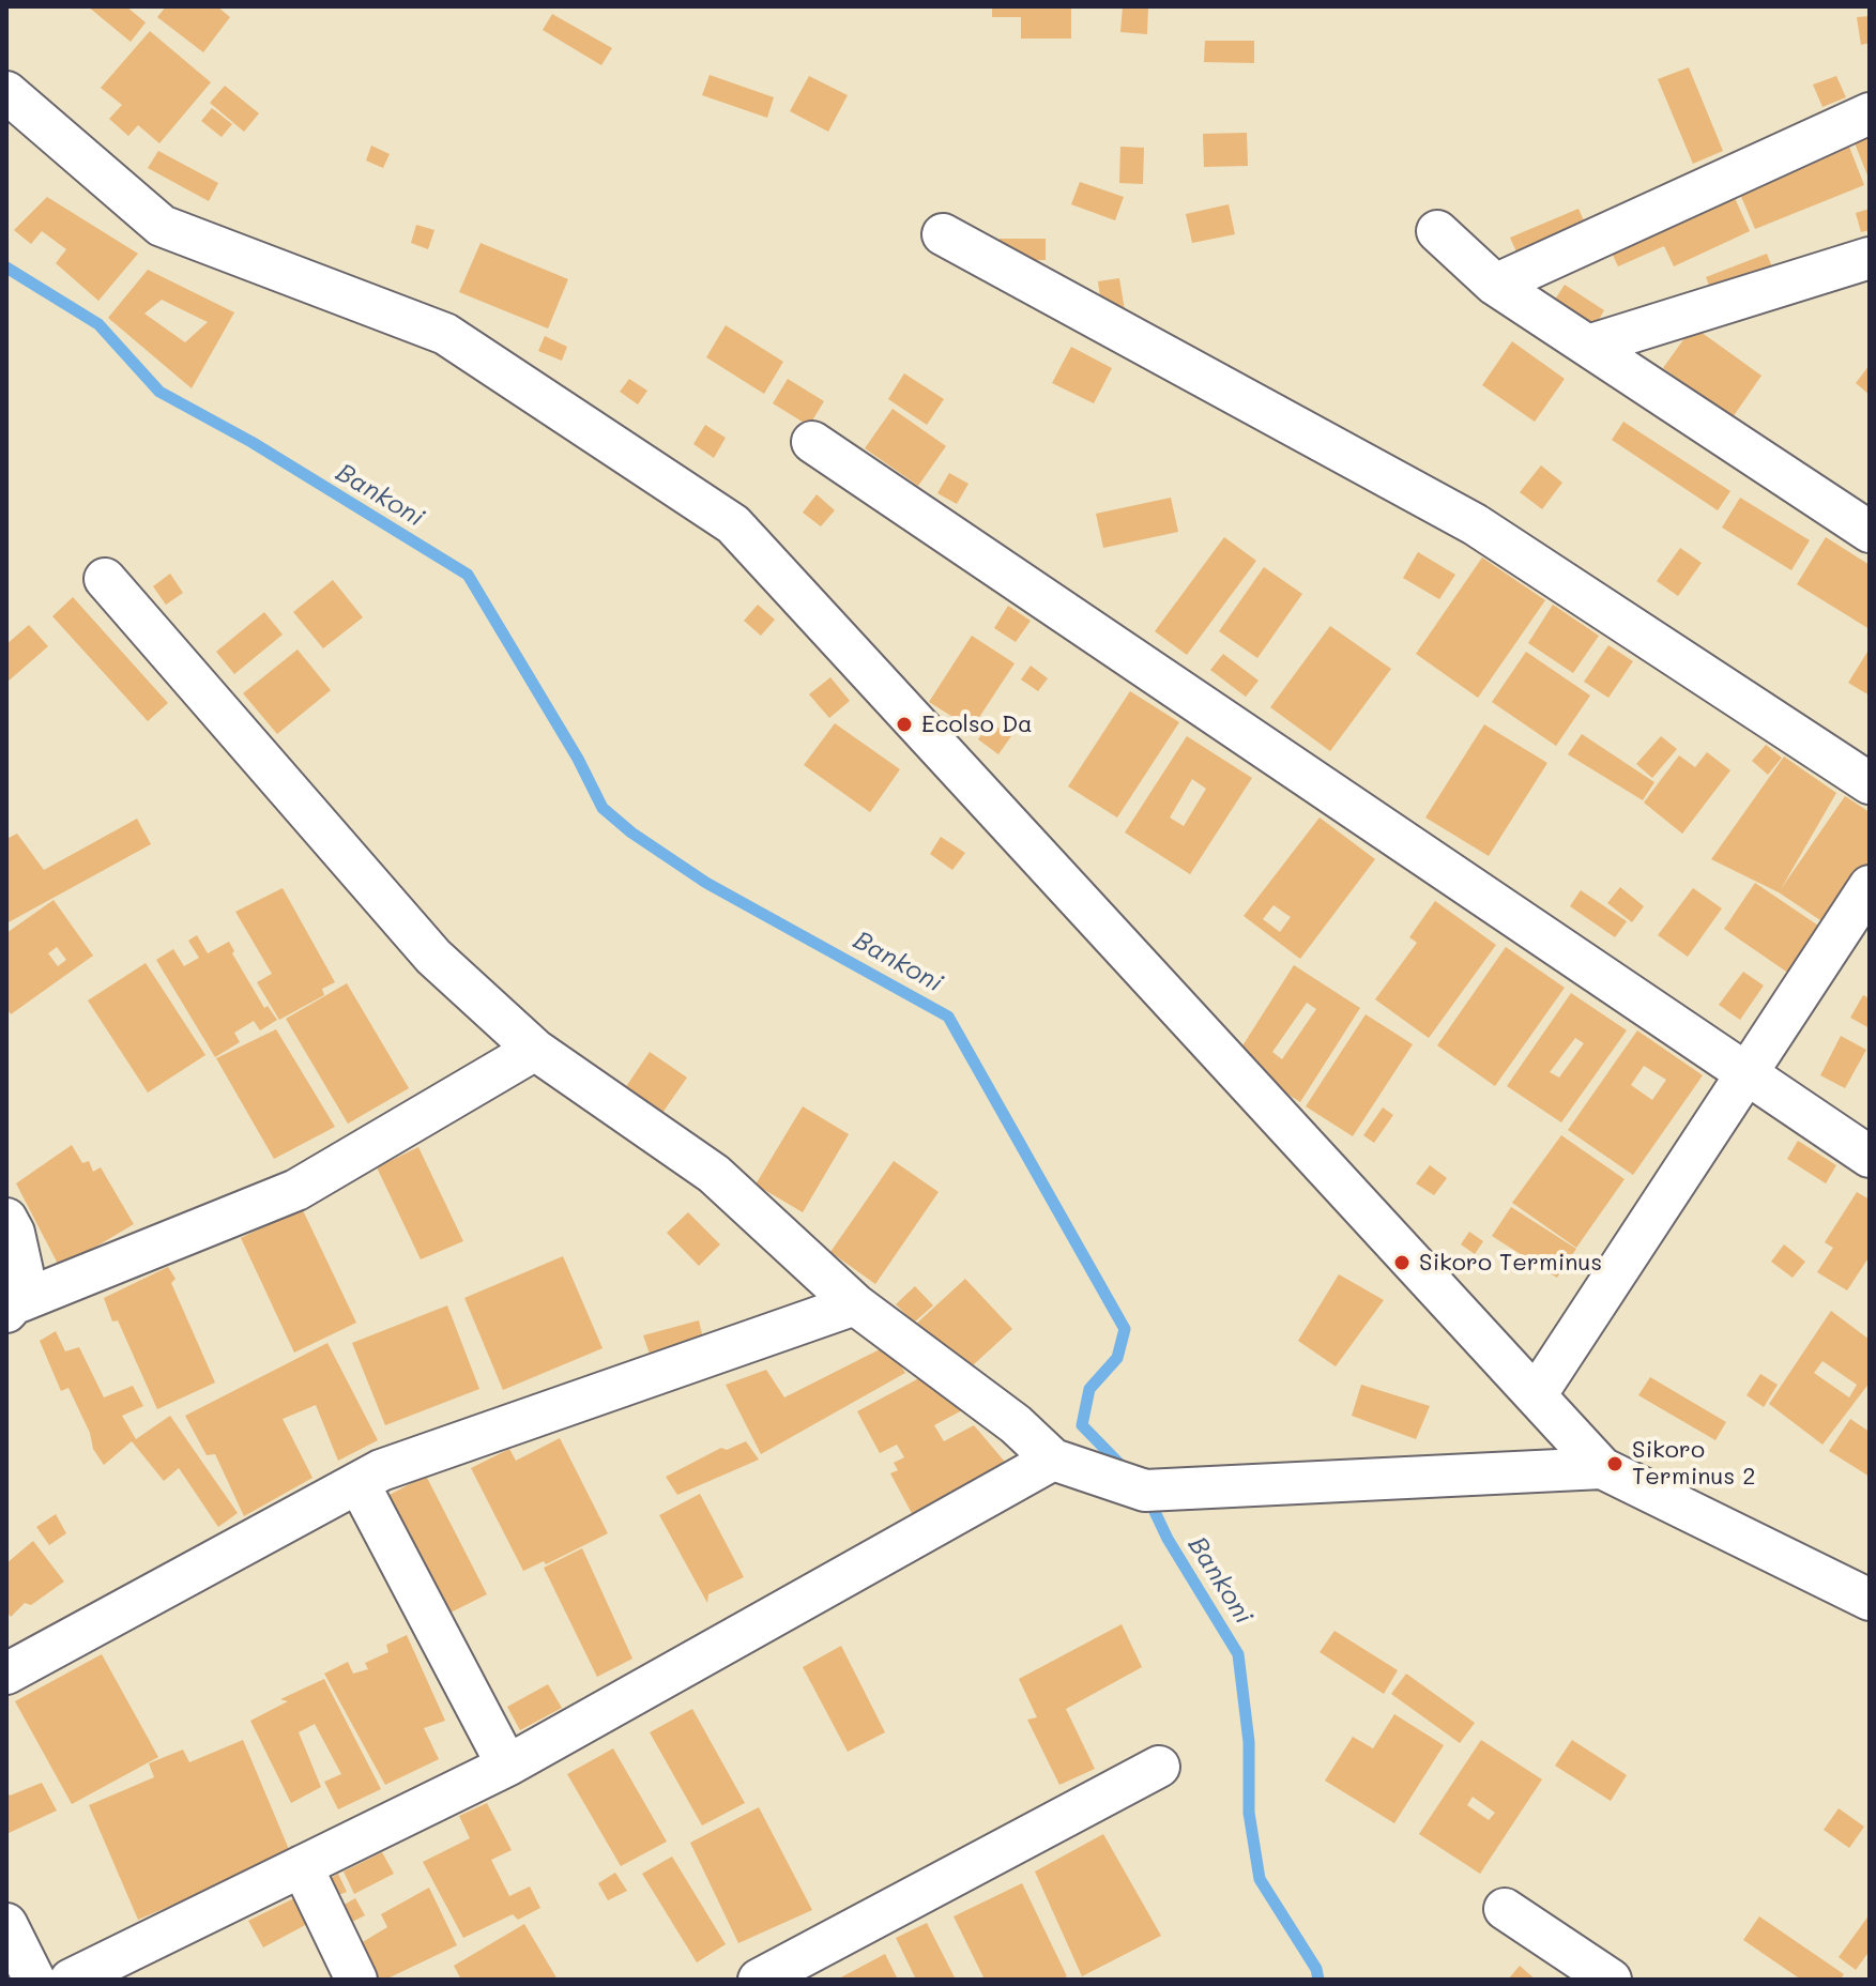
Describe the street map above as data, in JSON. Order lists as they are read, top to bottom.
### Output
{
  "water": ["Bankoni"],
  "places": ["Ecolso Da", "Sikoro Terminus", "Sikoro Terminus 2"]
}
